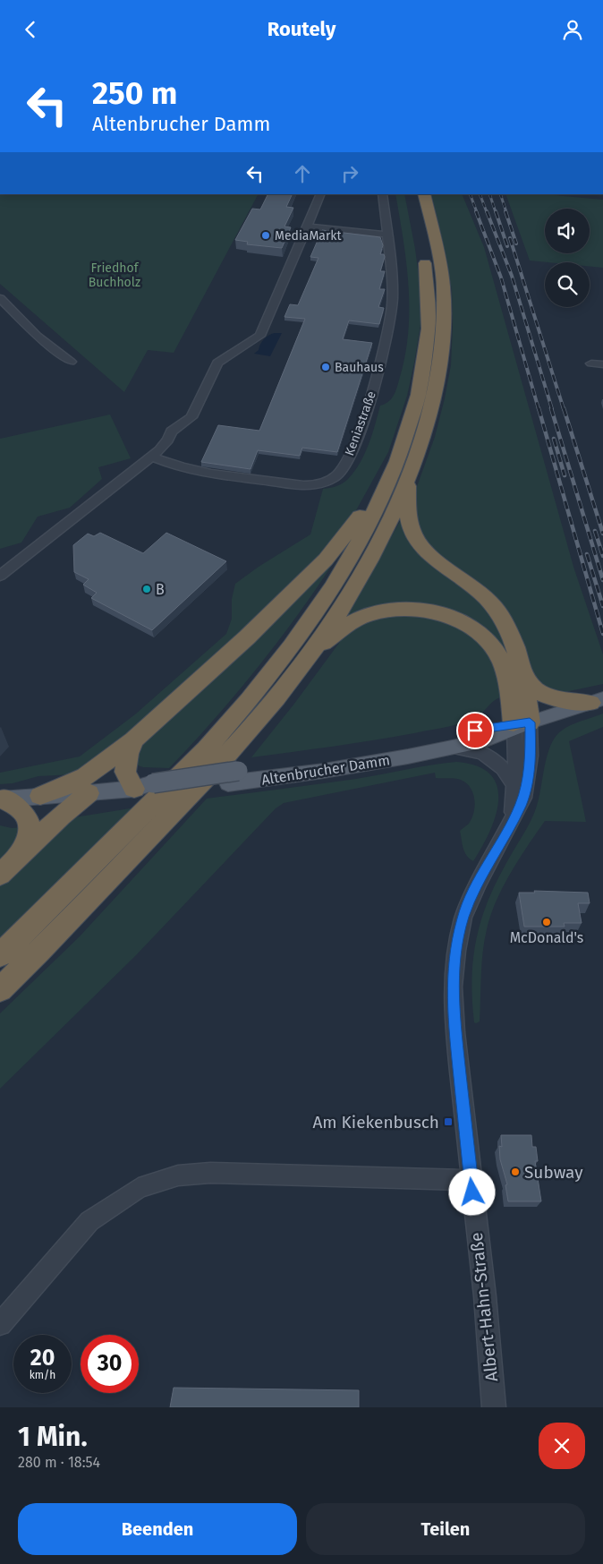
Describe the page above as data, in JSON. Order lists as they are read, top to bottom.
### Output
{
  "streets": {
    "main road": ["Altenbrucher Damm"],
    "street": ["Keniastraße", "Albert-Hahn-Straße"]
  },
  "crossings": [
    ["Altenbrucher Damm", "Albert-Hahn-Straße"]
  ],
  "parks": ["Friedhof Buchholz"],
  "places": {
    "other": [
      "MediaMarkt",
      "Bauhaus",
      "B",
      "McDonald's",
      "Subway"
    ],
    "transit": ["Am Kiekenbusch"]
  },
  "page": {
    "header": "Routely",
    "turn": ["250 m", "Altenbrucher Damm"],
    "speed": "20 km/h",
    "limit": "30",
    "heading": ["1 Min.", "280 m · 18:54"],
    "buttons": ["Beenden", "Teilen"]
  }
}
